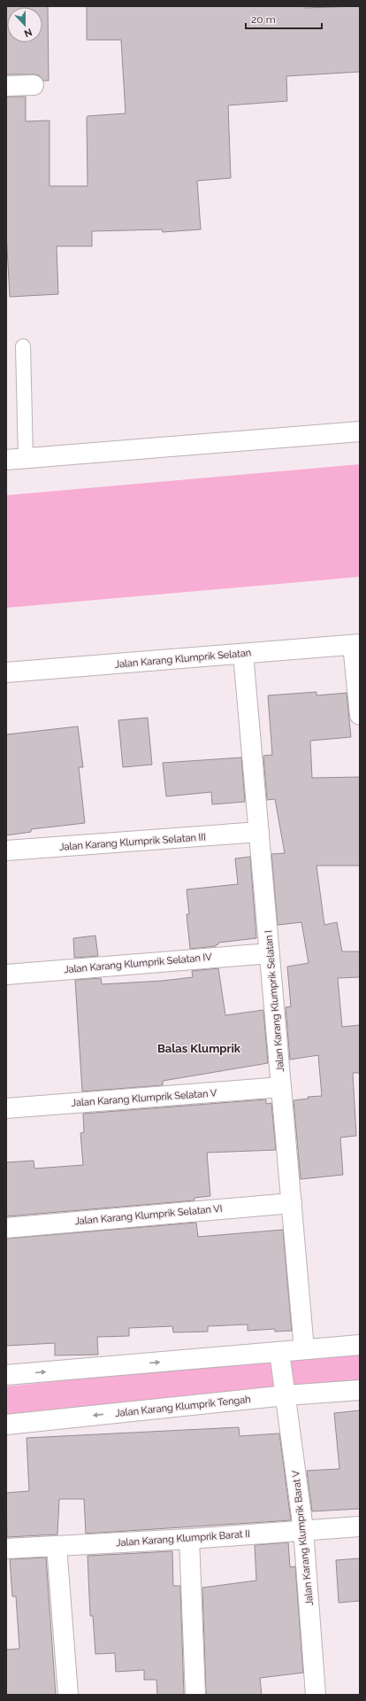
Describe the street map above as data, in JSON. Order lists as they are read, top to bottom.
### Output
{
  "streets": {
    "street": [
      "Jalan Karang Klumprik Selatan",
      "Jalan Karang Klumprik Selatan III",
      "Jalan Karang Klumprik Selatan IV",
      "Jalan Karang Klumprik Selatan I",
      "Jalan Karang Klumprik Selatan V",
      "Jalan Karang Klumprik Selatan VI",
      "Jalan Karang Klumprik Tengah",
      "Jalan Karang Klumprik Barat II",
      "Jalan Karang Klumprik Barat V"
    ]
  },
  "crossings": [
    ["Jalan Karang Klumprik Selatan", "Jalan Karang Klumprik Selatan I"],
    ["Jalan Karang Klumprik Selatan III", "Jalan Karang Klumprik Selatan I"],
    ["Jalan Karang Klumprik Selatan IV", "Jalan Karang Klumprik Selatan I"],
    ["Jalan Karang Klumprik Selatan I", "Jalan Karang Klumprik Selatan V"],
    ["Jalan Karang Klumprik Selatan I", "Jalan Karang Klumprik Selatan VI"],
    ["Jalan Karang Klumprik Tengah", "Jalan Karang Klumprik Barat V"],
    ["Jalan Karang Klumprik Barat II", "Jalan Karang Klumprik Barat V"]
  ],
  "districts": ["Balas Klumprik"],
  "scale_bar": "20 m",
  "north": "bottom"
}
